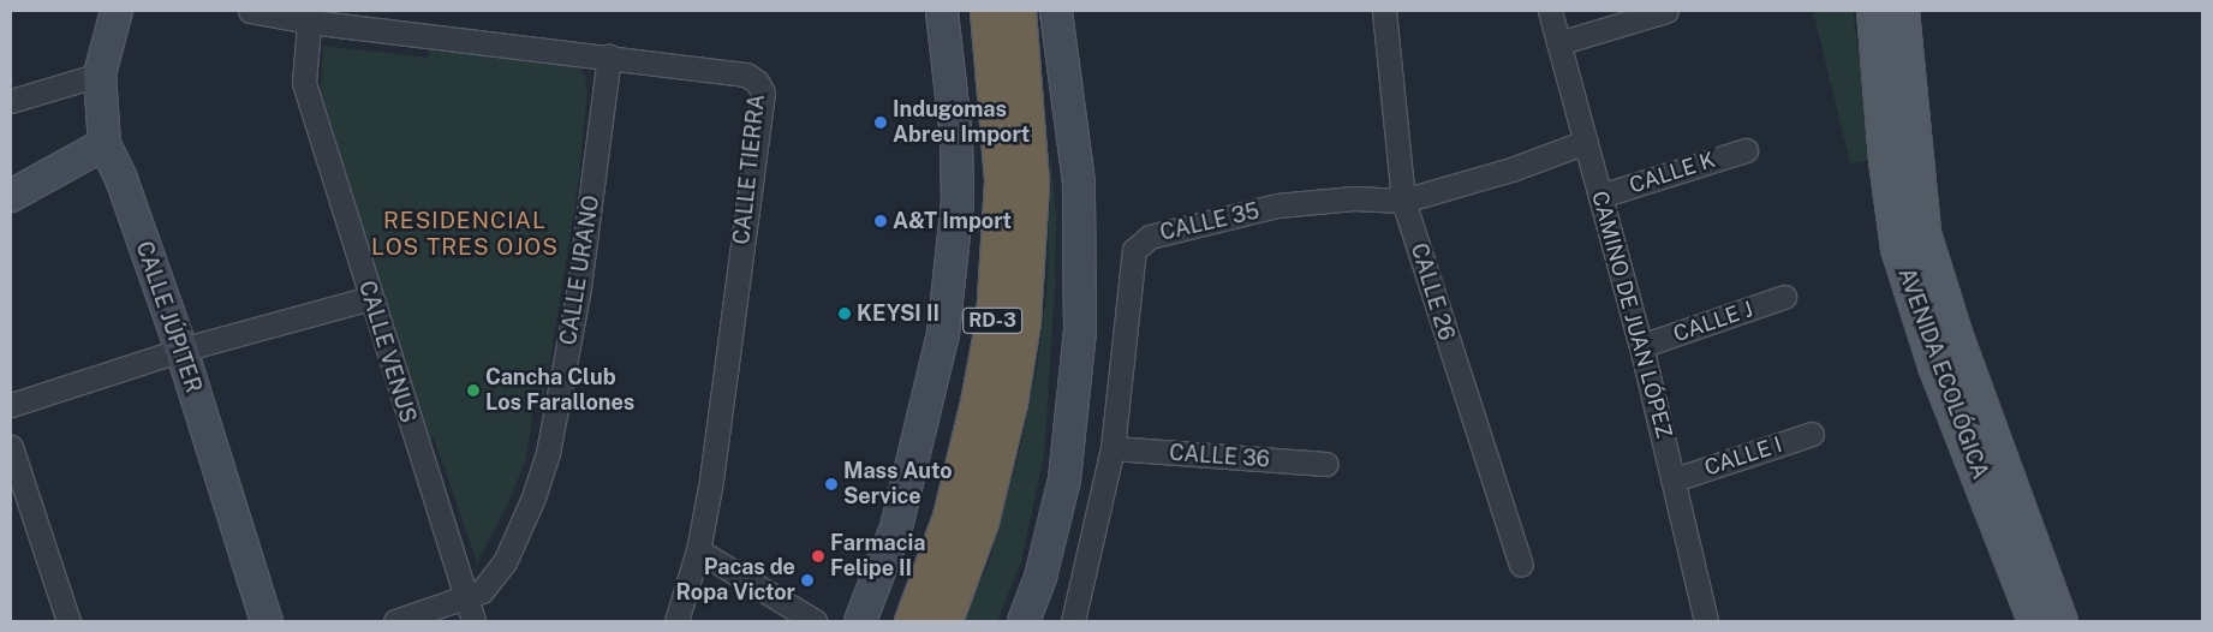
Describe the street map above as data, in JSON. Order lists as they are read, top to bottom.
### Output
{
  "streets": {
    "highway": ["RD-3"],
    "main road": ["AVENIDA ECOLÓGICA"],
    "street": [
      "CALLE TIERRA",
      "CALLE K",
      "CALLE 35",
      "CALLE URANO",
      "CALLE 26",
      "CAMINO DE JUAN LÓPEZ",
      "CALLE JÚPITER",
      "CALLE J",
      "CALLE VENUS",
      "CALLE 36",
      "CALLE I"
    ]
  },
  "crossings": [
    ["CALLE TIERRA", "CALLE URANO"],
    ["CALLE TIERRA", "CALLE VENUS"],
    ["CALLE K", "CAMINO DE JUAN LÓPEZ"],
    ["CALLE 35", "CALLE 26"],
    ["CALLE 35", "CAMINO DE JUAN LÓPEZ"],
    ["CALLE 35", "CALLE 36"],
    ["CALLE URANO", "CALLE VENUS"],
    ["CAMINO DE JUAN LÓPEZ", "CALLE J"],
    ["CAMINO DE JUAN LÓPEZ", "CALLE I"]
  ],
  "districts": ["RESIDENCIAL LOS TRES OJOS"],
  "places": [
    "Indugomas Abreu Import",
    "A&T Import",
    "KEYSI II",
    "Cancha Club Los Farallones",
    "Mass Auto Service",
    "Farmacia Felipe II",
    "Pacas de Ropa Victor"
  ]
}
